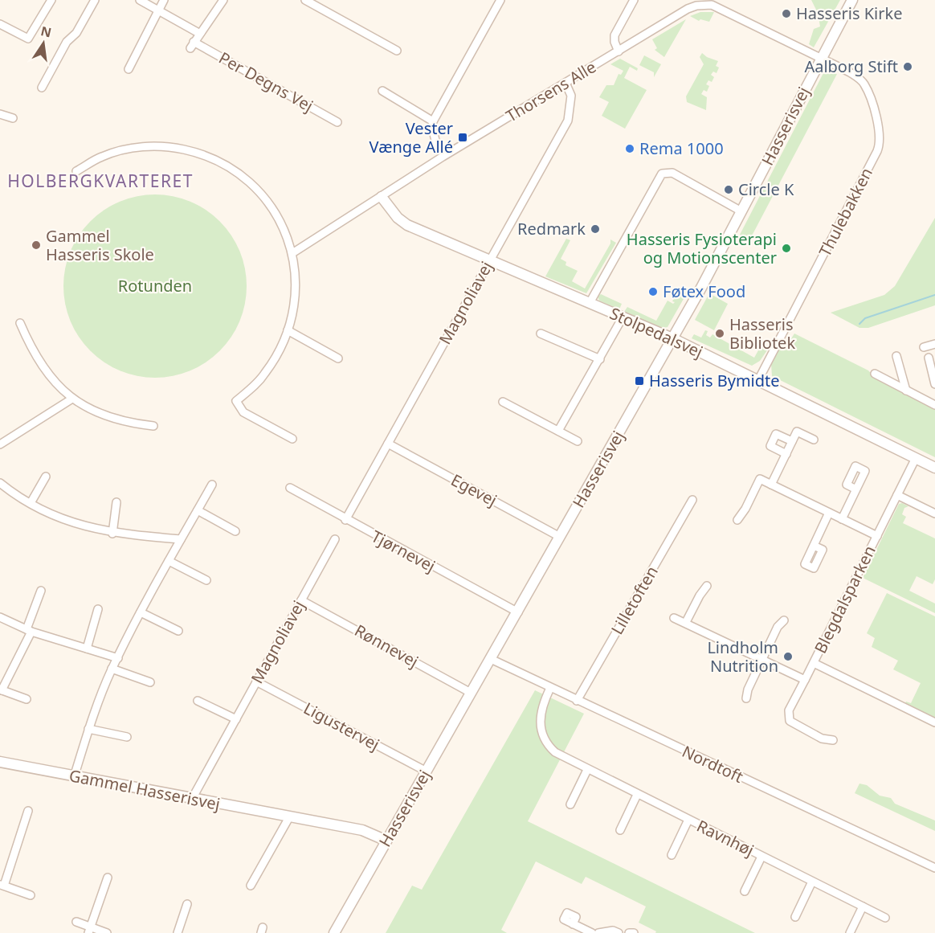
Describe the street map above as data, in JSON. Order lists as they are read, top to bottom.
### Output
{
  "streets": {
    "street": [
      "Per Degns Vej",
      "Thorsens Alle",
      "Hasserisvej",
      "Thulebakken",
      "Magnoliavej",
      "Stolpedalsvej",
      "Egevej",
      "Tjørnevej",
      "Blegdalsparken",
      "Lilletoften",
      "Rønnevej",
      "Ligustervej",
      "Nordtoft",
      "Gammel Hasserisvej",
      "Ravnhøj"
    ]
  },
  "crossings": [
    ["Thorsens Alle", "Hasserisvej"],
    ["Thorsens Alle", "Thulebakken"],
    ["Thorsens Alle", "Magnoliavej"],
    ["Thorsens Alle", "Stolpedalsvej"],
    ["Hasserisvej", "Thulebakken"],
    ["Hasserisvej", "Stolpedalsvej"],
    ["Hasserisvej", "Egevej"],
    ["Hasserisvej", "Tjørnevej"],
    ["Hasserisvej", "Rønnevej"],
    ["Hasserisvej", "Ligustervej"],
    ["Hasserisvej", "Nordtoft"],
    ["Hasserisvej", "Gammel Hasserisvej"],
    ["Thulebakken", "Stolpedalsvej"],
    ["Magnoliavej", "Stolpedalsvej"],
    ["Magnoliavej", "Egevej"],
    ["Magnoliavej", "Tjørnevej"],
    ["Magnoliavej", "Rønnevej"],
    ["Magnoliavej", "Ligustervej"],
    ["Magnoliavej", "Gammel Hasserisvej"],
    ["Stolpedalsvej", "Blegdalsparken"],
    ["Lilletoften", "Nordtoft"],
    ["Nordtoft", "Ravnhøj"]
  ],
  "districts": ["HOLBERGKVARTERET"],
  "parks": ["Rotunden"],
  "places": {
    "other": [
      "Hasseris Kirke",
      "Aalborg Stift",
      "Rema 1000",
      "Circle K",
      "Redmark",
      "Gammel Hasseris Skole",
      "Hasseris Fysioterapi og Motionscenter",
      "Føtex Food",
      "Hasseris Bibliotek",
      "Lindholm Nutrition"
    ],
    "transit": ["Vester Vænge Allé", "Hasseris Bymidte"]
  },
  "north": "top"
}
